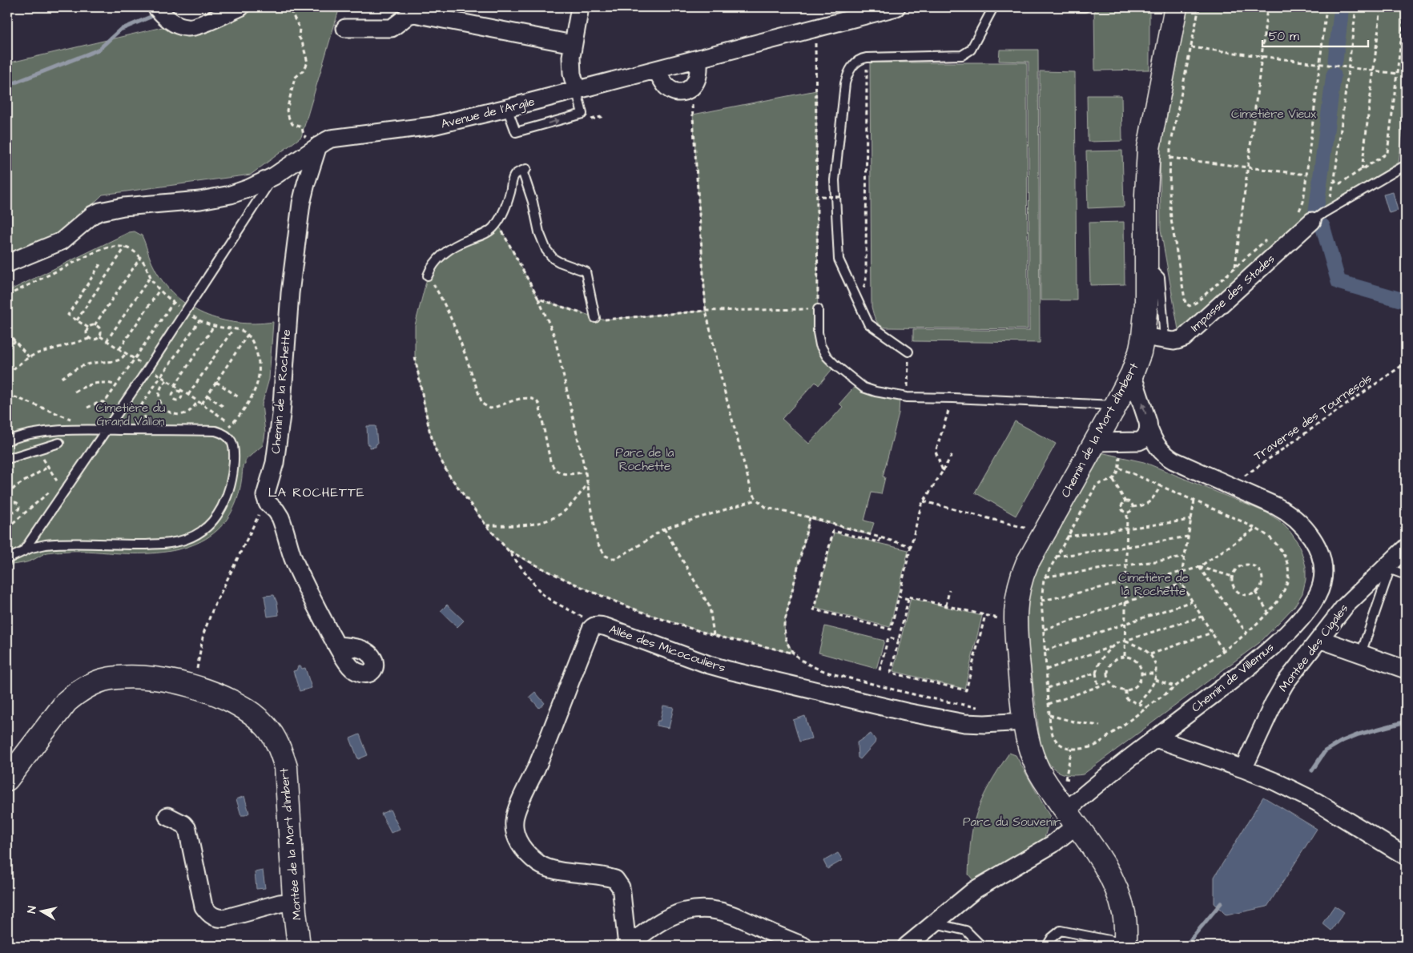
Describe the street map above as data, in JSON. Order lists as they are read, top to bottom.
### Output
{
  "streets": {
    "street": [
      "Avenue de l'Argile",
      "Impasse des Stades",
      "Chemin de la Rochette",
      "Chemin de la Mort d'Imbert",
      "Montée des Cigales",
      "Allée des Micocouliers",
      "Chemin de Villemus",
      "Montée de la Mort d'Imbert"
    ],
    "path": ["Traverse des Tournesols"]
  },
  "crossings": [
    ["Avenue de l'Argile", "Chemin de la Rochette"],
    ["Impasse des Stades", "Chemin de la Mort d'Imbert"],
    ["Traverse des Tournesols", "Chemin de Villemus"],
    ["Chemin de la Mort d'Imbert", "Allée des Micocouliers"],
    ["Chemin de la Mort d'Imbert", "Chemin de Villemus"]
  ],
  "districts": ["LA ROCHETTE"],
  "parks": [
    "Cimetière Vieux",
    "Cimetière du Grand Vallon",
    "Parc de la Rochette",
    "Cimetière de la Rochette",
    "Parc du Souvenir"
  ],
  "scale_bar": "50 m",
  "north": "left"
}
